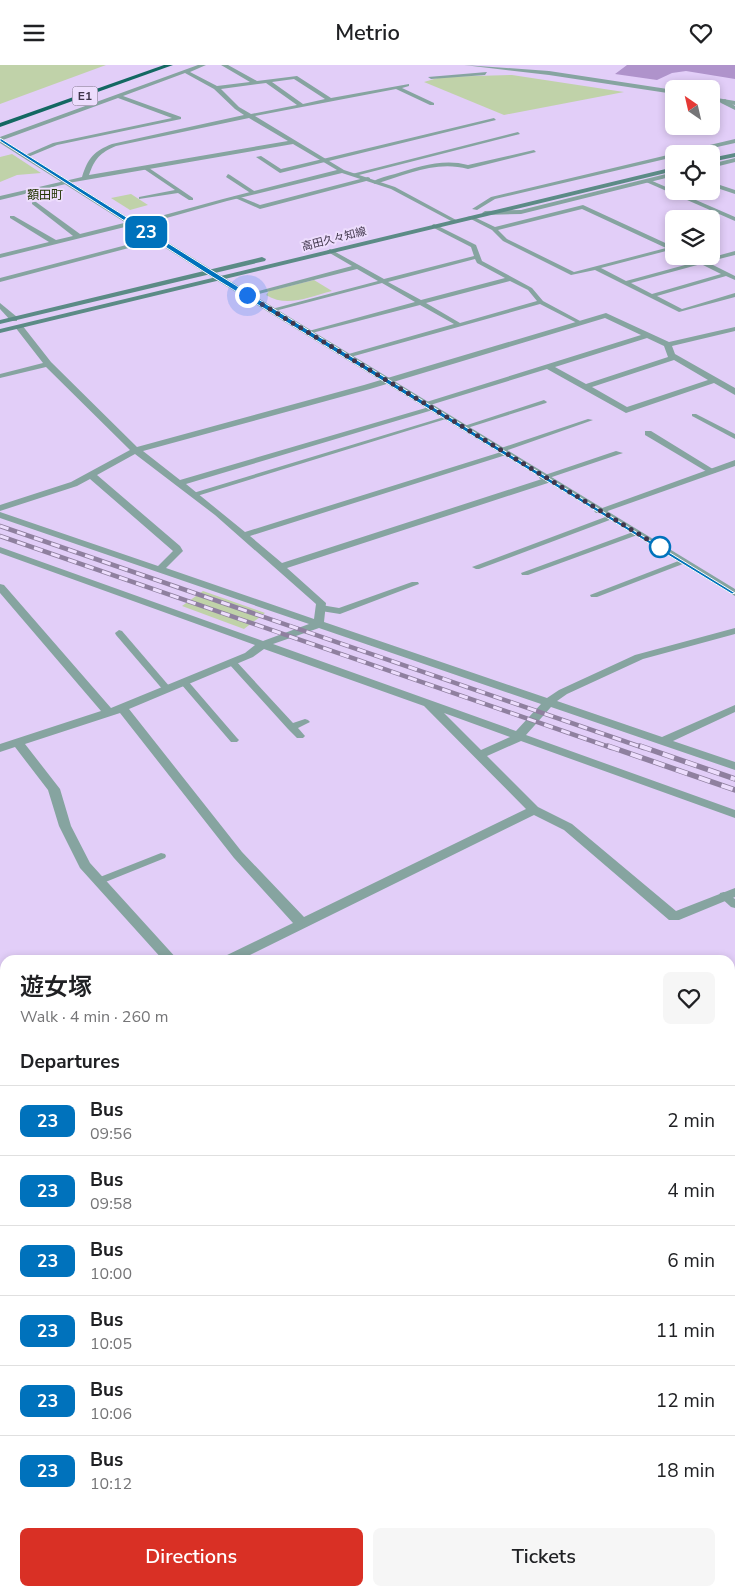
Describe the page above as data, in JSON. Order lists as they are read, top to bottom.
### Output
{
  "streets": {
    "highway": ["E1"],
    "main road": ["高田久々知線"]
  },
  "districts": ["額田町"],
  "lines": ["bus line 23"],
  "north": "top left",
  "page": {
    "header": "Metrio",
    "on_map": "23",
    "heading": [
      ["遊女塚", "Walk · 4 min · 260 m"],
      "Departures"
    ],
    "list": [
      {
        "mark": "23",
        "name": "Bus",
        "note": "09:56",
        "value": "2 min"
      },
      {
        "mark": "23",
        "name": "Bus",
        "note": "09:58",
        "value": "4 min"
      },
      {
        "mark": "23",
        "name": "Bus",
        "note": "10:00",
        "value": "6 min"
      },
      {
        "mark": "23",
        "name": "Bus",
        "note": "10:05",
        "value": "11 min"
      },
      {
        "mark": "23",
        "name": "Bus",
        "note": "10:06",
        "value": "12 min"
      },
      {
        "mark": "23",
        "name": "Bus",
        "note": "10:12",
        "value": "18 min"
      }
    ],
    "buttons": ["Directions", "Tickets"]
  }
}
